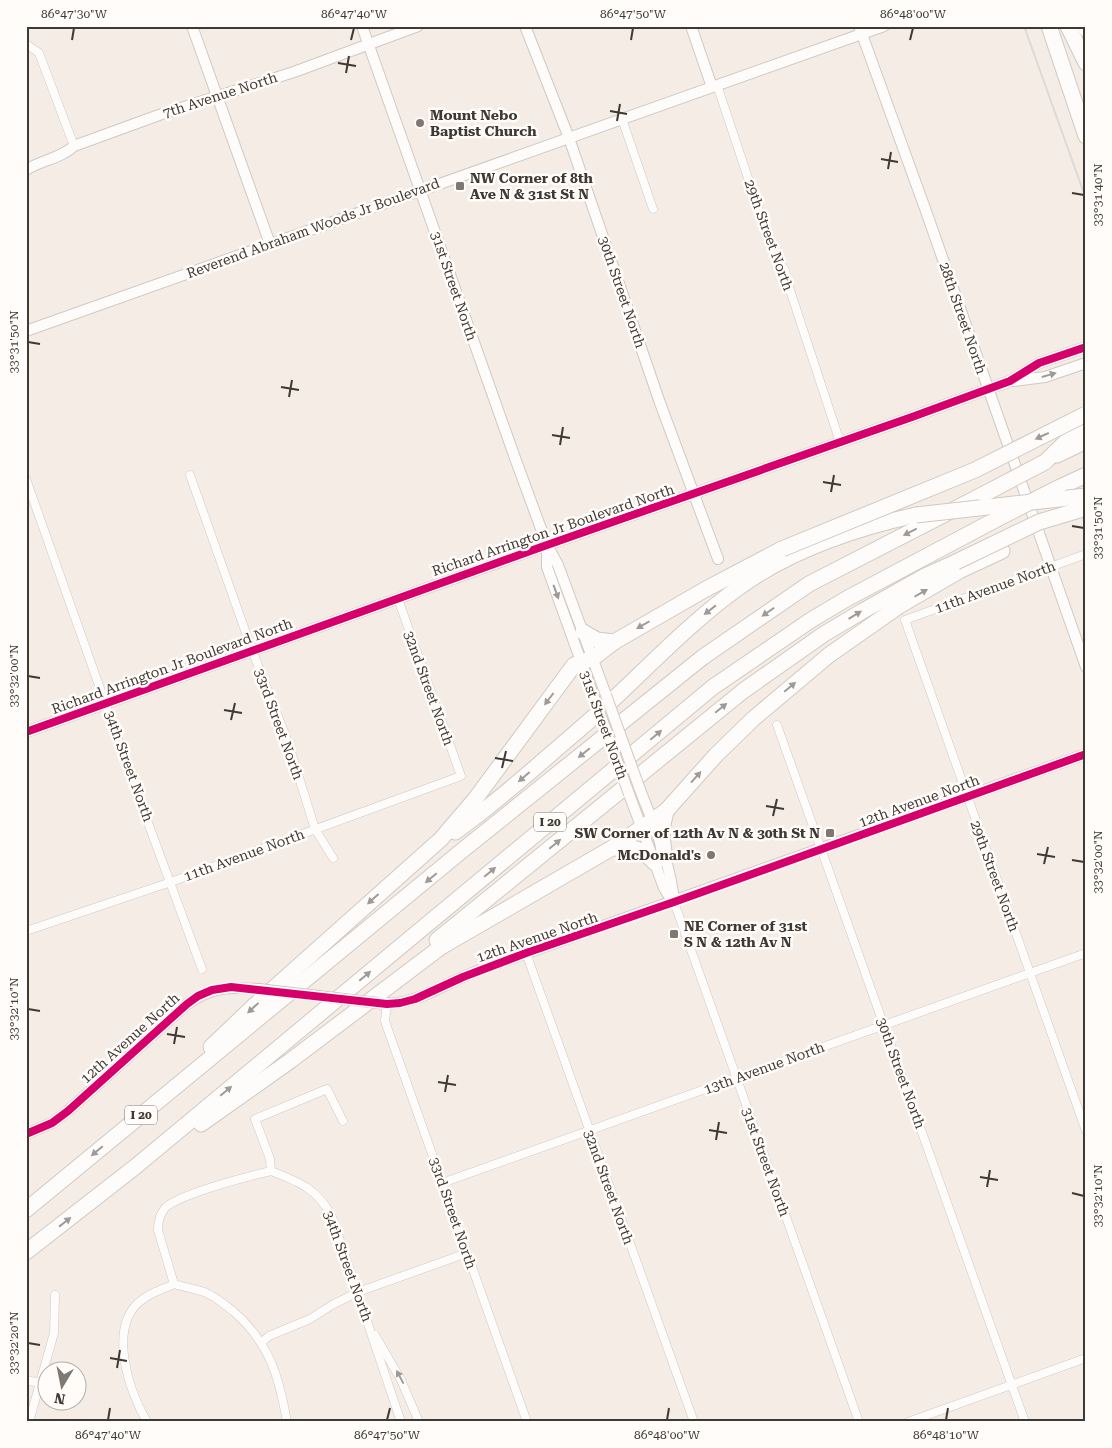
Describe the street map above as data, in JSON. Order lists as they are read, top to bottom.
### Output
{
  "streets": {
    "highway": ["I 20"],
    "street": [
      "7th Avenue North",
      "Reverend Abraham Woods Jr Boulevard",
      "29th Street North",
      "31st Street North",
      "30th Street North",
      "28th Street North",
      "Richard Arrington Jr Boulevard North",
      "11th Avenue North",
      "32nd Street North",
      "33rd Street North",
      "34th Street North",
      "12th Avenue North",
      "13th Avenue North"
    ]
  },
  "crossings": [
    ["7th Avenue North", "31st Street North"],
    ["Reverend Abraham Woods Jr Boulevard", "29th Street North"],
    ["Reverend Abraham Woods Jr Boulevard", "31st Street North"],
    ["Reverend Abraham Woods Jr Boulevard", "30th Street North"],
    ["Reverend Abraham Woods Jr Boulevard", "28th Street North"],
    ["29th Street North", "Richard Arrington Jr Boulevard North"],
    ["29th Street North", "11th Avenue North"],
    ["29th Street North", "12th Avenue North"],
    ["29th Street North", "13th Avenue North"],
    ["31st Street North", "Richard Arrington Jr Boulevard North"],
    ["31st Street North", "12th Avenue North"],
    ["31st Street North", "13th Avenue North"],
    ["30th Street North", "Richard Arrington Jr Boulevard North"],
    ["30th Street North", "12th Avenue North"],
    ["30th Street North", "13th Avenue North"],
    ["28th Street North", "Richard Arrington Jr Boulevard North"],
    ["28th Street North", "11th Avenue North"],
    ["Richard Arrington Jr Boulevard North", "32nd Street North"],
    ["Richard Arrington Jr Boulevard North", "33rd Street North"],
    ["Richard Arrington Jr Boulevard North", "34th Street North"],
    ["11th Avenue North", "32nd Street North"],
    ["11th Avenue North", "33rd Street North"],
    ["11th Avenue North", "34th Street North"],
    ["32nd Street North", "12th Avenue North"],
    ["32nd Street North", "13th Avenue North"],
    ["33rd Street North", "12th Avenue North"],
    ["33rd Street North", "13th Avenue North"]
  ],
  "places": {
    "other": ["Mount Nebo Baptist Church", "McDonald's"],
    "transit": ["NW Corner of 8th Ave N & 31st St N", "SW Corner of 12th Av N & 30th St N", "NE Corner of 31st S N & 12th Av N"]
  },
  "north": "bottom",
  "coordinates": [
    "86°47'30\"W",
    "86°47'40\"W",
    "86°47'50\"W",
    "86°48'00\"W",
    "33°31'40\"N",
    "33°31'50\"N",
    "33°32'00\"N",
    "33°32'10\"N",
    "33°32'20\"N",
    "86°48'10\"W"
  ]
}
